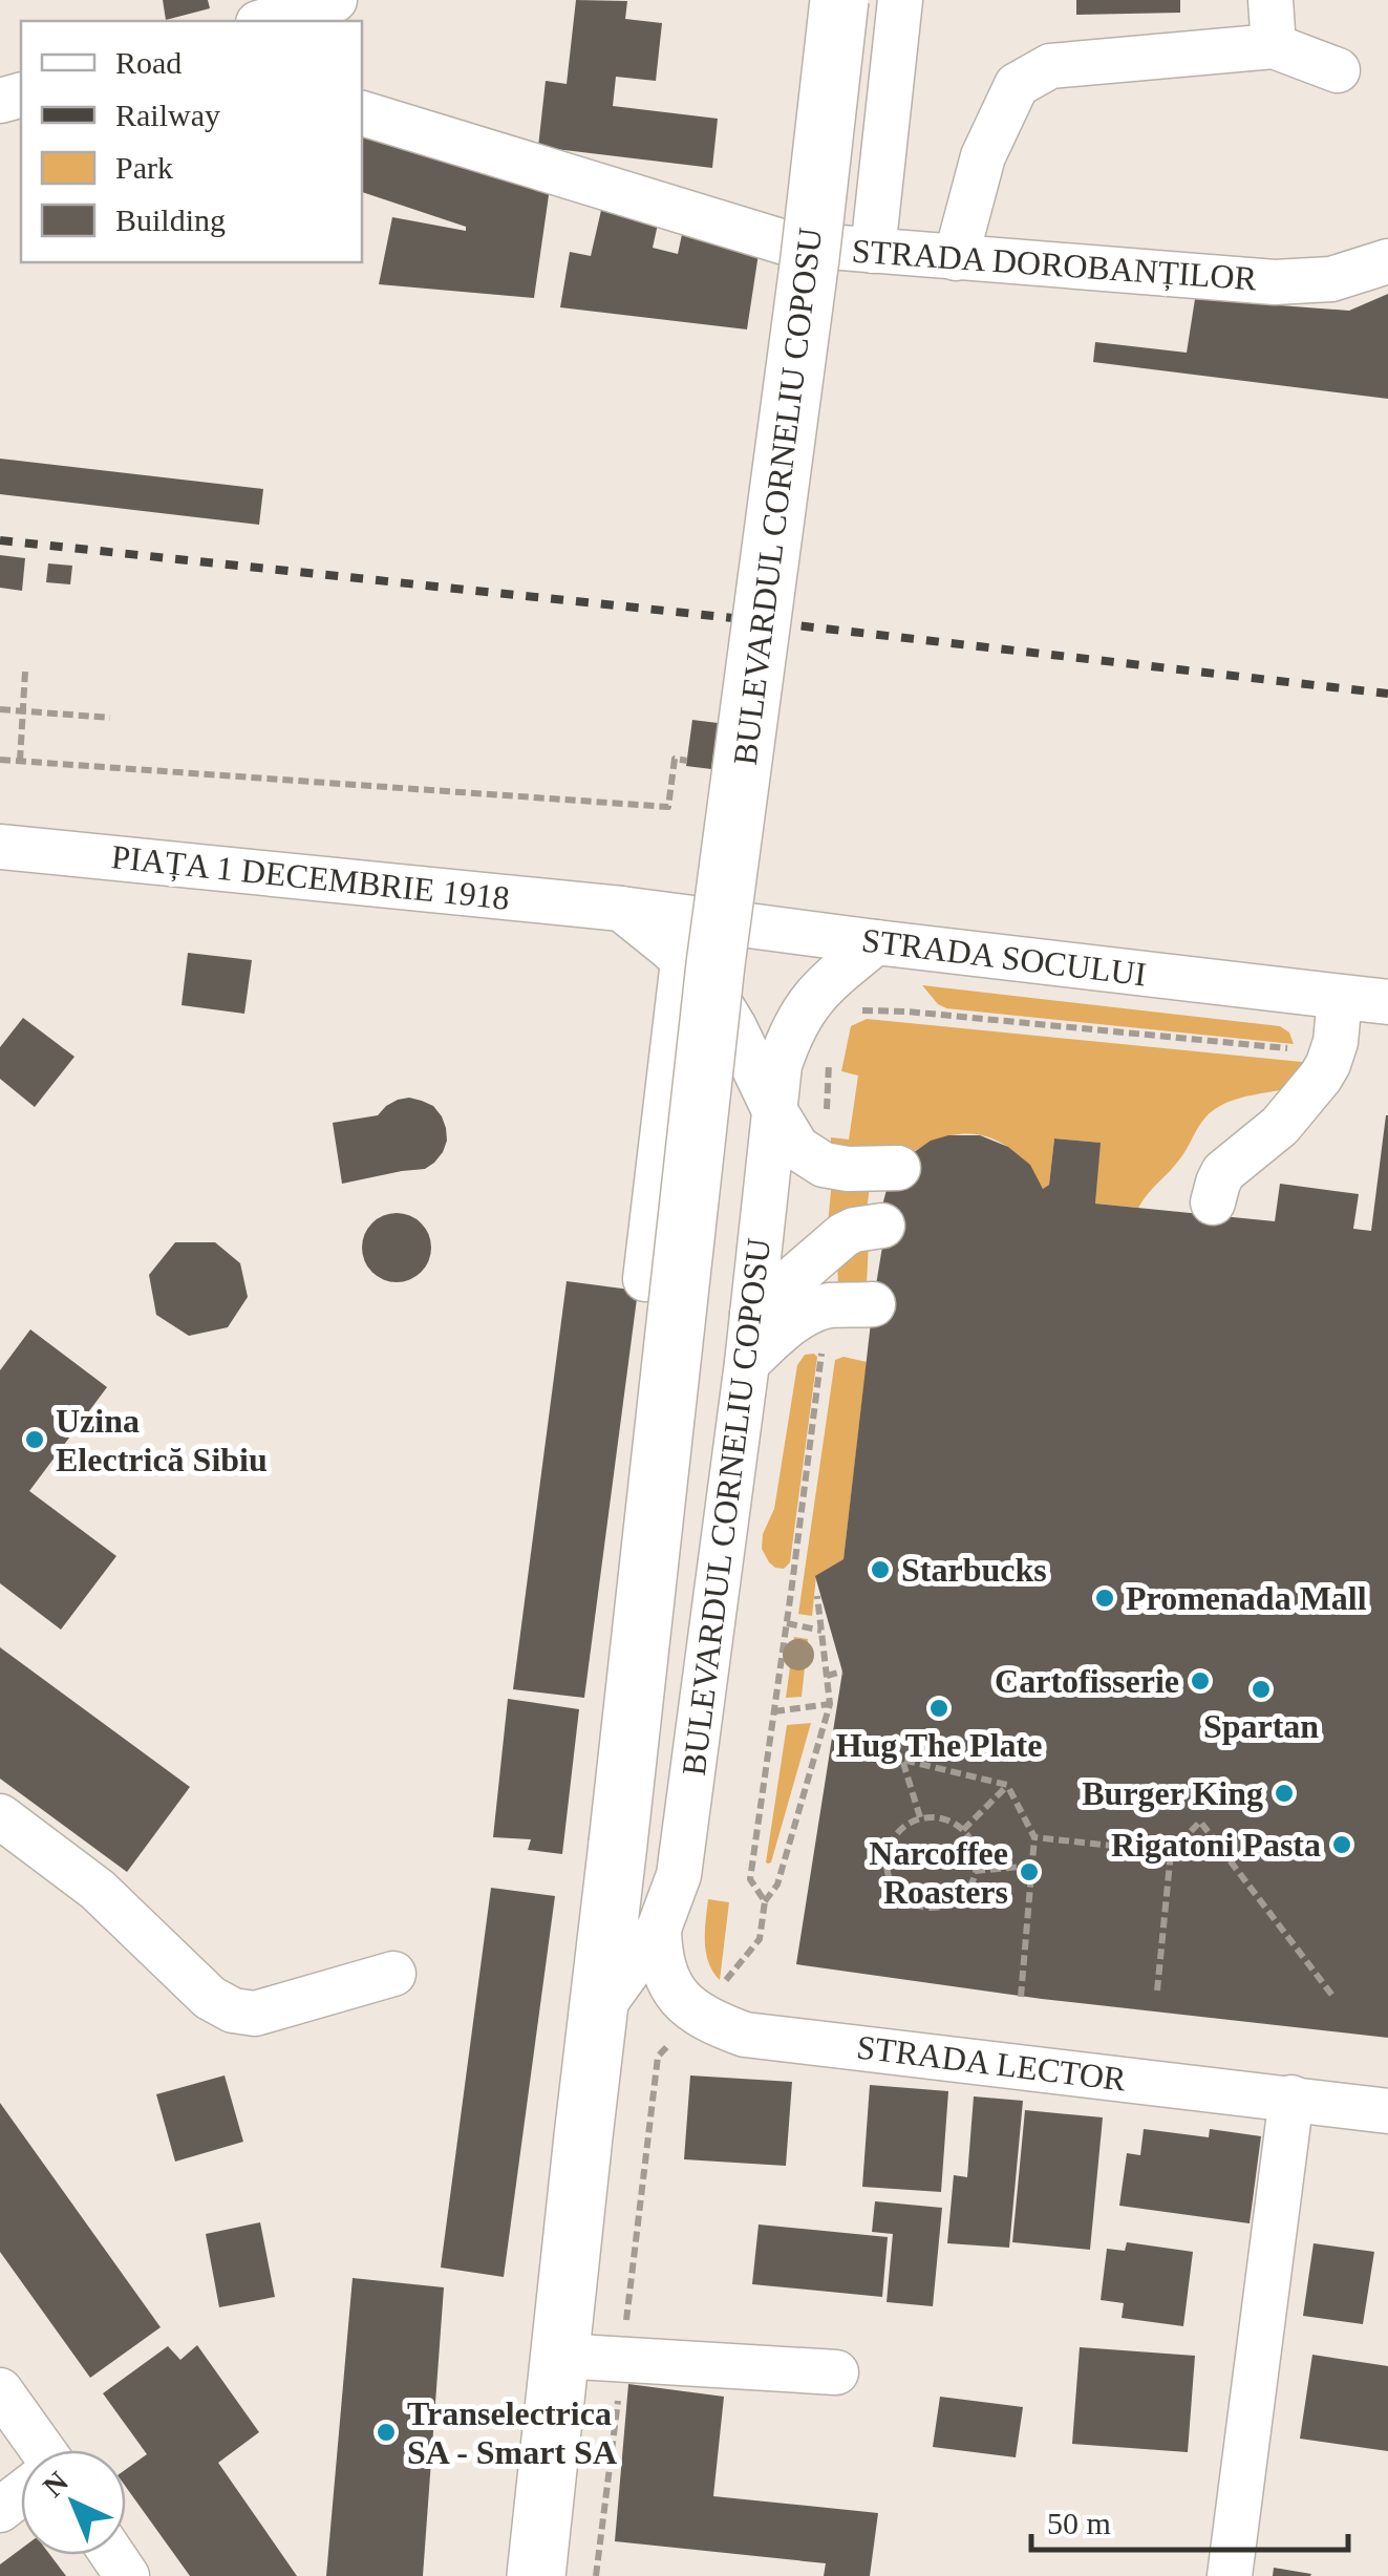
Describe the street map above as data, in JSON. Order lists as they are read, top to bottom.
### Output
{
  "streets": {
    "main road": ["BULEVARDUL CORNELIU COPOSU"],
    "street": [
      "STRADA DOROBANȚILOR",
      "PIAȚA 1 DECEMBRIE 1918",
      "STRADA SOCULUI",
      "STRADA LECTOR"
    ]
  },
  "crossings": [
    ["BULEVARDUL CORNELIU COPOSU", "STRADA SOCULUI"],
    ["BULEVARDUL CORNELIU COPOSU", "STRADA LECTOR"],
    ["PIAȚA 1 DECEMBRIE 1918", "STRADA SOCULUI"]
  ],
  "places": [
    "Uzina Electrică Sibiu",
    "Starbucks",
    "Promenada Mall",
    "Cartofisserie",
    "Spartan",
    "Hug The Plate",
    "Burger King",
    "Rigatoni Pasta",
    "Narcoffee Roasters",
    "Transelectrica SA - Smart SA"
  ],
  "legend": [
    "Road",
    "Railway",
    "Park",
    "Building"
  ],
  "scale_bar": "50 m",
  "north": "top left"
}
